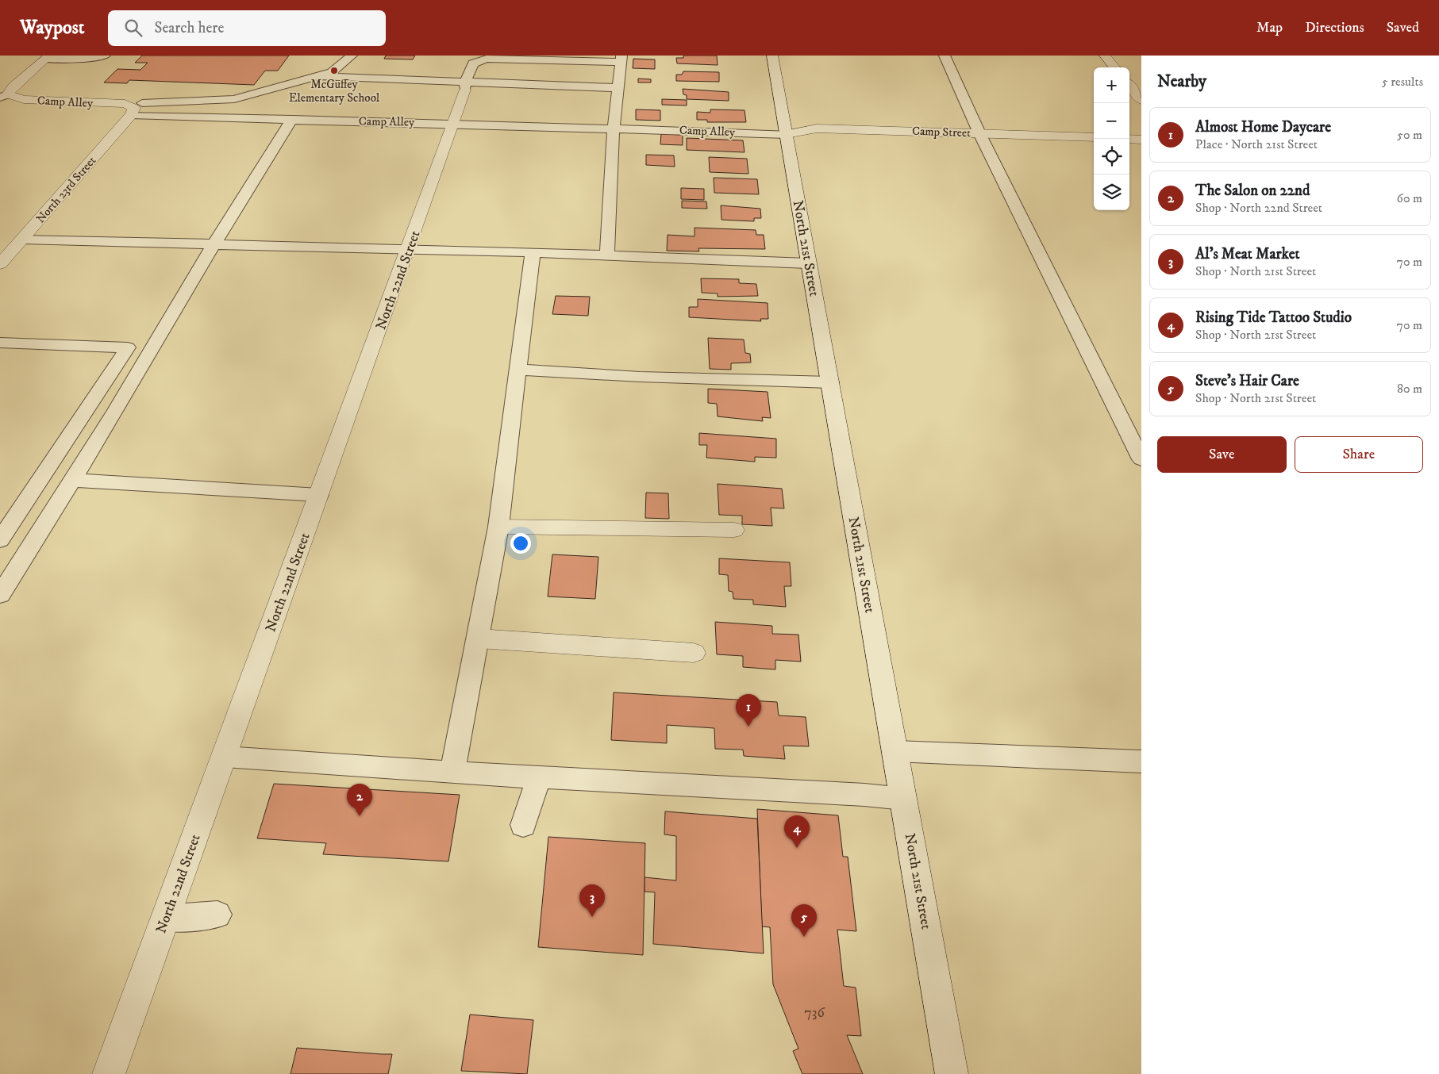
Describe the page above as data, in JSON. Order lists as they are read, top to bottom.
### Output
{
  "streets": {
    "street": [
      "Camp Alley",
      "Camp Street",
      "North 23rd Street",
      "North 21st Street",
      "North 22nd Street"
    ]
  },
  "crossings": [
    ["Camp Alley", "Camp Street"],
    ["Camp Alley", "North 23rd Street"],
    ["Camp Alley", "North 21st Street"],
    ["Camp Alley", "North 22nd Street"],
    ["Camp Street", "North 21st Street"]
  ],
  "places": ["McGuffey Elementary School"],
  "house_numbers": ["736"],
  "page": {
    "header": "Waypost",
    "search": "Search here",
    "nav": ["Map", "Directions", "Saved"],
    "heading": ["Nearby", "5 results"],
    "map_buttons": ["+", "−"],
    "list": [
      {
        "mark": "1",
        "name": "Almost Home Daycare",
        "note": "Place · North 21st Street",
        "value": "50 m"
      },
      {
        "mark": "2",
        "name": "The Salon on 22nd",
        "note": "Shop · North 22nd Street",
        "value": "60 m"
      },
      {
        "mark": "3",
        "name": "Al's Meat Market",
        "note": "Shop · North 21st Street",
        "value": "70 m"
      },
      {
        "mark": "4",
        "name": "Rising Tide Tattoo Studio",
        "note": "Shop · North 21st Street",
        "value": "70 m"
      },
      {
        "mark": "5",
        "name": "Steve's Hair Care",
        "note": "Shop · North 21st Street",
        "value": "80 m"
      }
    ],
    "buttons": ["Save", "Share"],
    "pins": [
      "1",
      "2",
      "4",
      "3",
      "5"
    ]
  }
}
